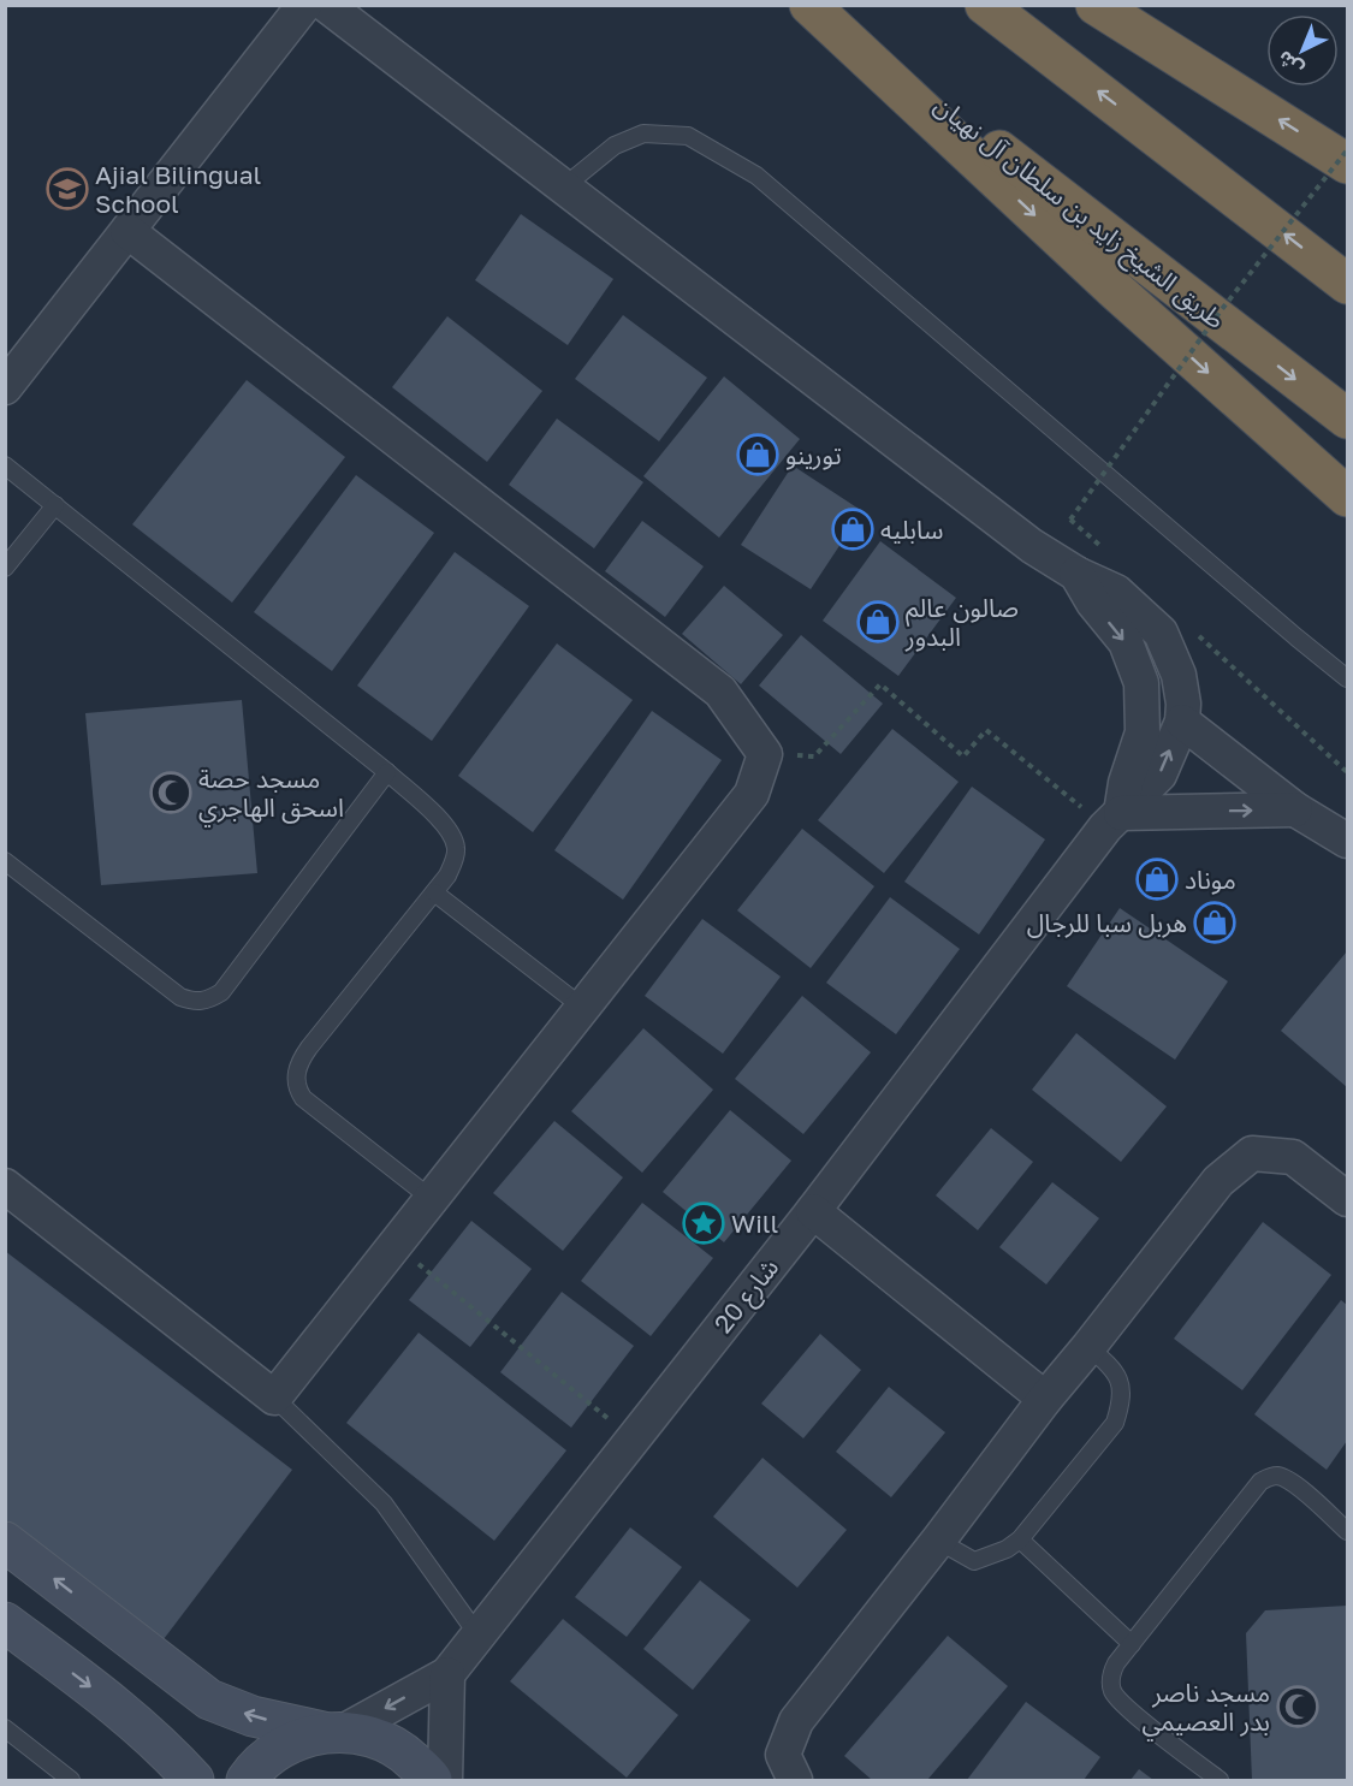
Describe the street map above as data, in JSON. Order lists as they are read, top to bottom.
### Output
{
  "streets": {
    "highway": ["طريق الشيخ زايد بن سلطان آل نهيان"],
    "street": ["شارع 20"]
  },
  "places": {
    "school or university": ["Ajial Bilingual School"],
    "shop": [
      "تورينو",
      "سابليه",
      "صالون عالم البدور",
      "موناد",
      "هربل سبا للرجال"
    ],
    "mosque": ["مسجد حصة اسحق الهاجري", "مسجد ناصر بدر العصيمي"],
    "place": ["Will"]
  },
  "north": "bottom left"
}
